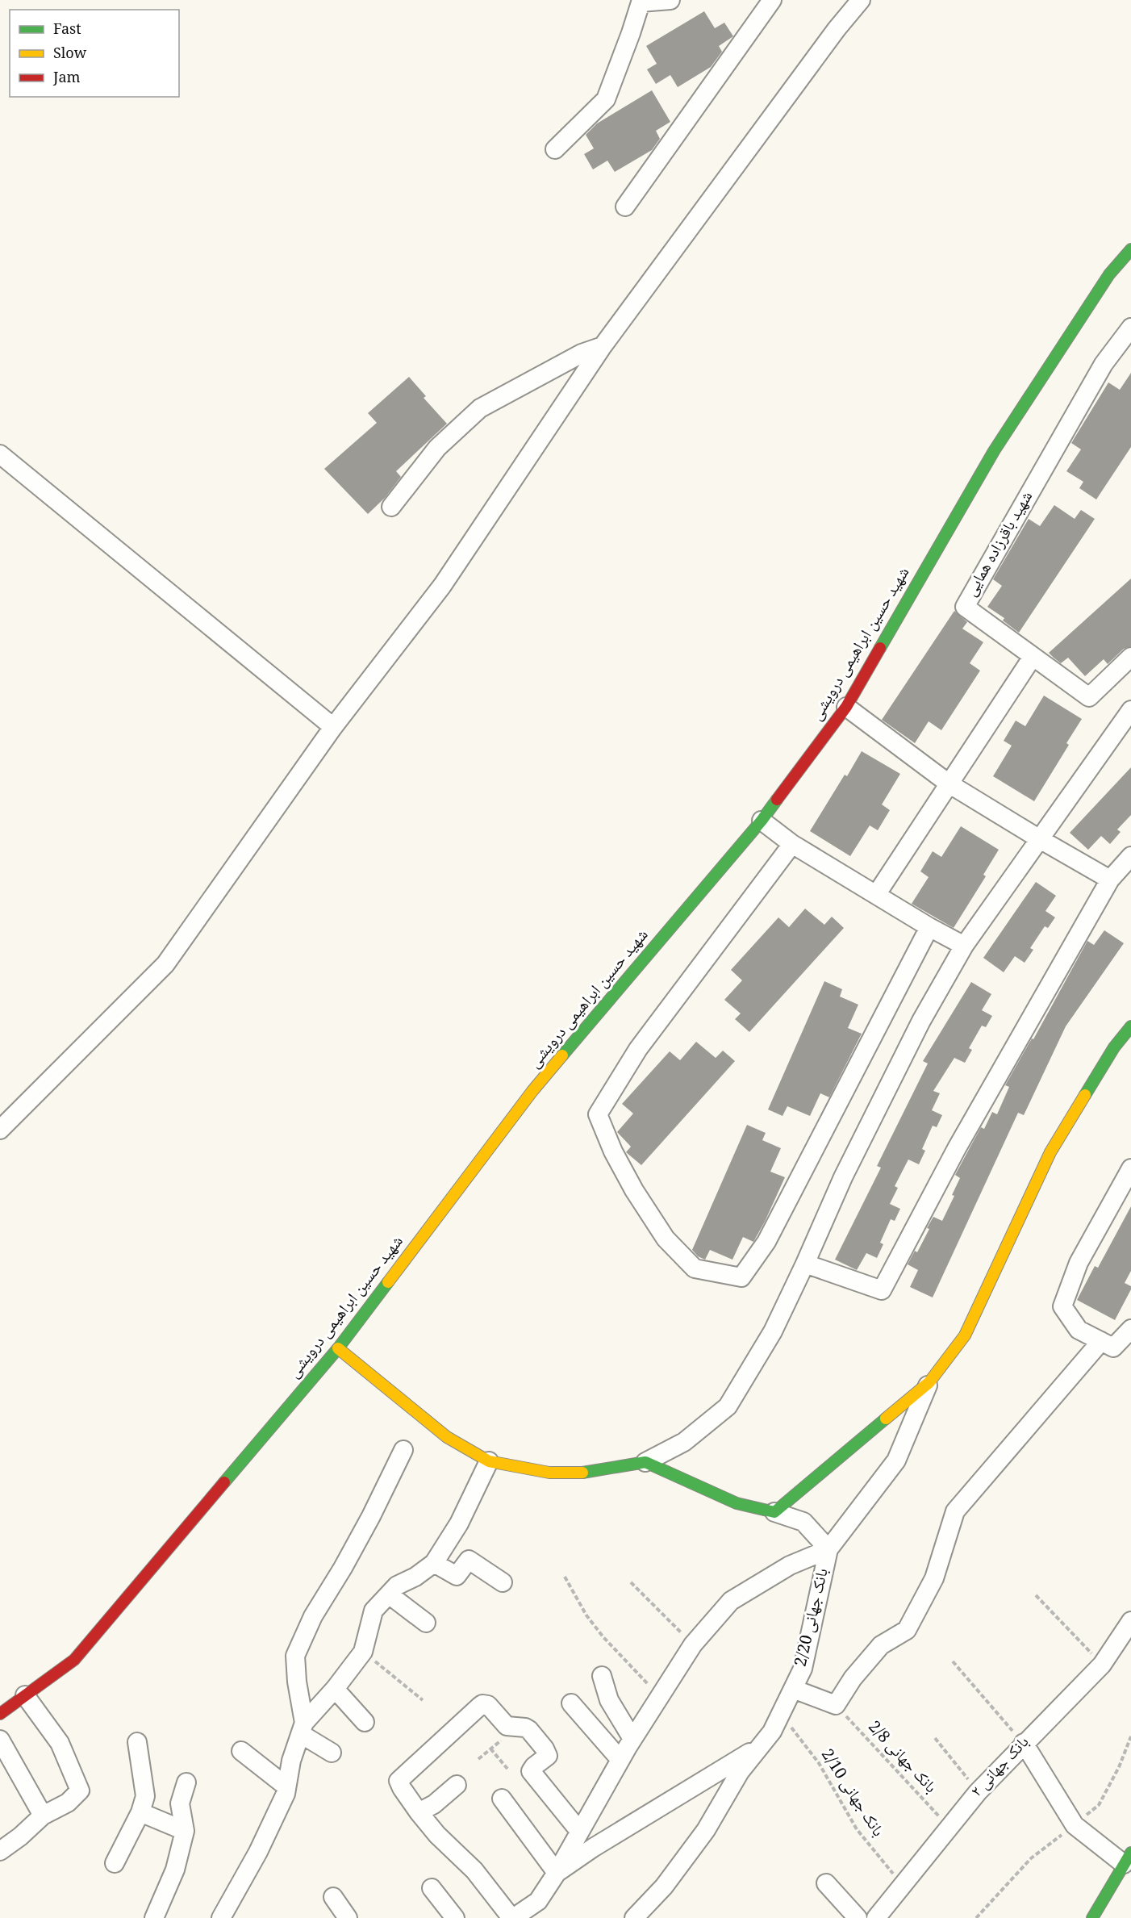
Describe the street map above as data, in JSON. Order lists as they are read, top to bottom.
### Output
{
  "streets": {
    "street": [
      "شهید باقرزاده همایی",
      "شهید حسین ابراهیمی درویشی",
      "بانک جهانی 2/20",
      "بانک جهانی ۲"
    ],
    "path": ["بانک جهانی 2/8", "بانک جهانی 2/10"]
  },
  "crossings": [
    ["بانک جهانی 2/20", "بانک جهانی 2/10"],
    ["بانک جهانی 2/8", "بانک جهانی ۲"],
    ["بانک جهانی ۲", "بانک جهانی 2/10"]
  ],
  "legend": ["Fast", "Slow", "Jam"]
}
